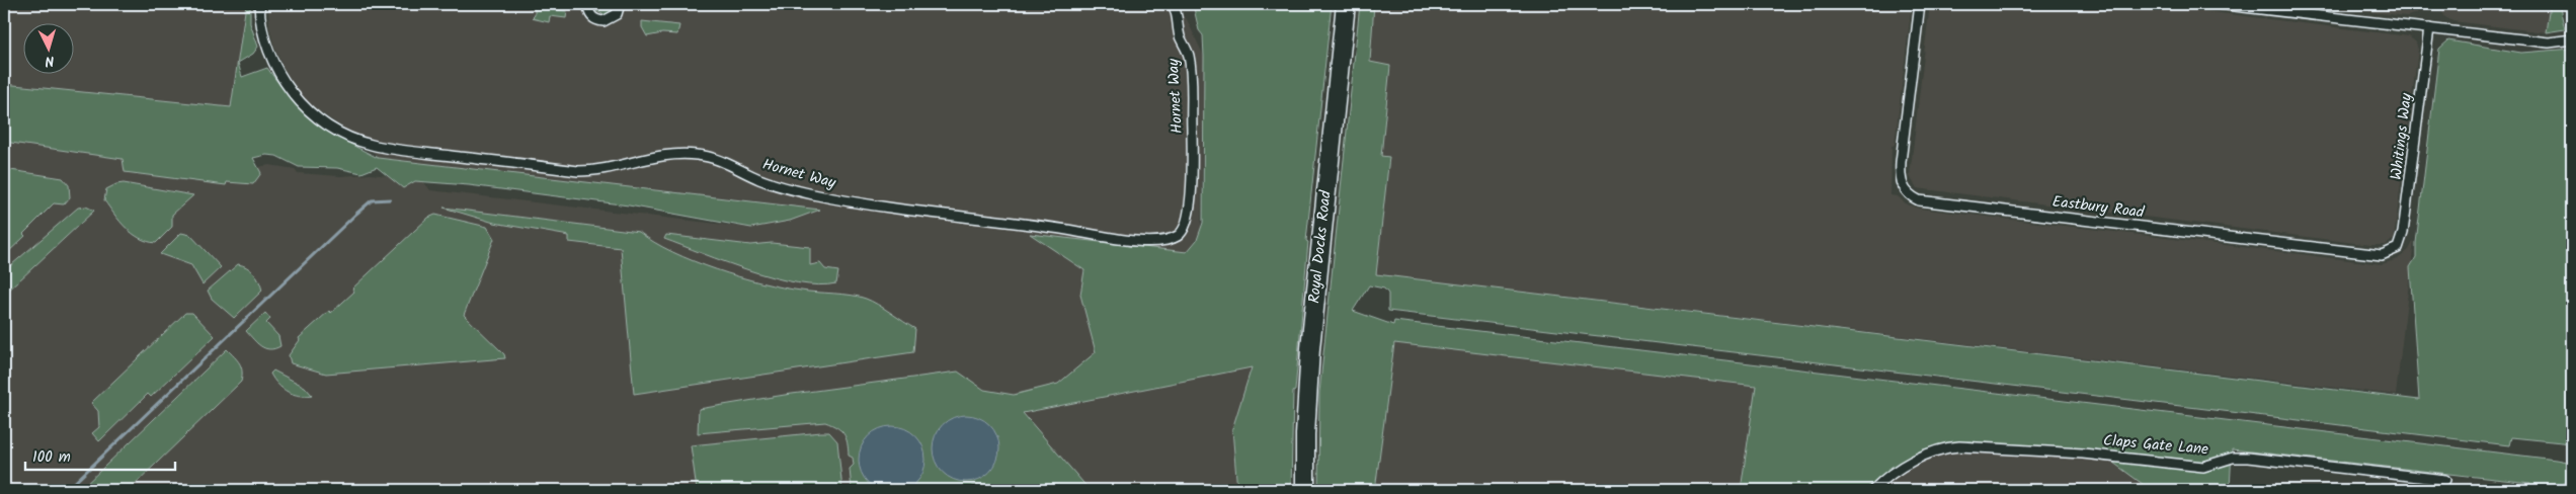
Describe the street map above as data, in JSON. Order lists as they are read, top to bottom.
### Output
{
  "streets": {
    "highway": ["Royal Docks Road"],
    "street": [
      "Hornet Way",
      "Whitings Way",
      "Eastbury Road",
      "Claps Gate Lane"
    ]
  },
  "crossings": [
    ["Whitings Way", "Eastbury Road"]
  ],
  "scale_bar": "100 m",
  "north": "bottom"
}
